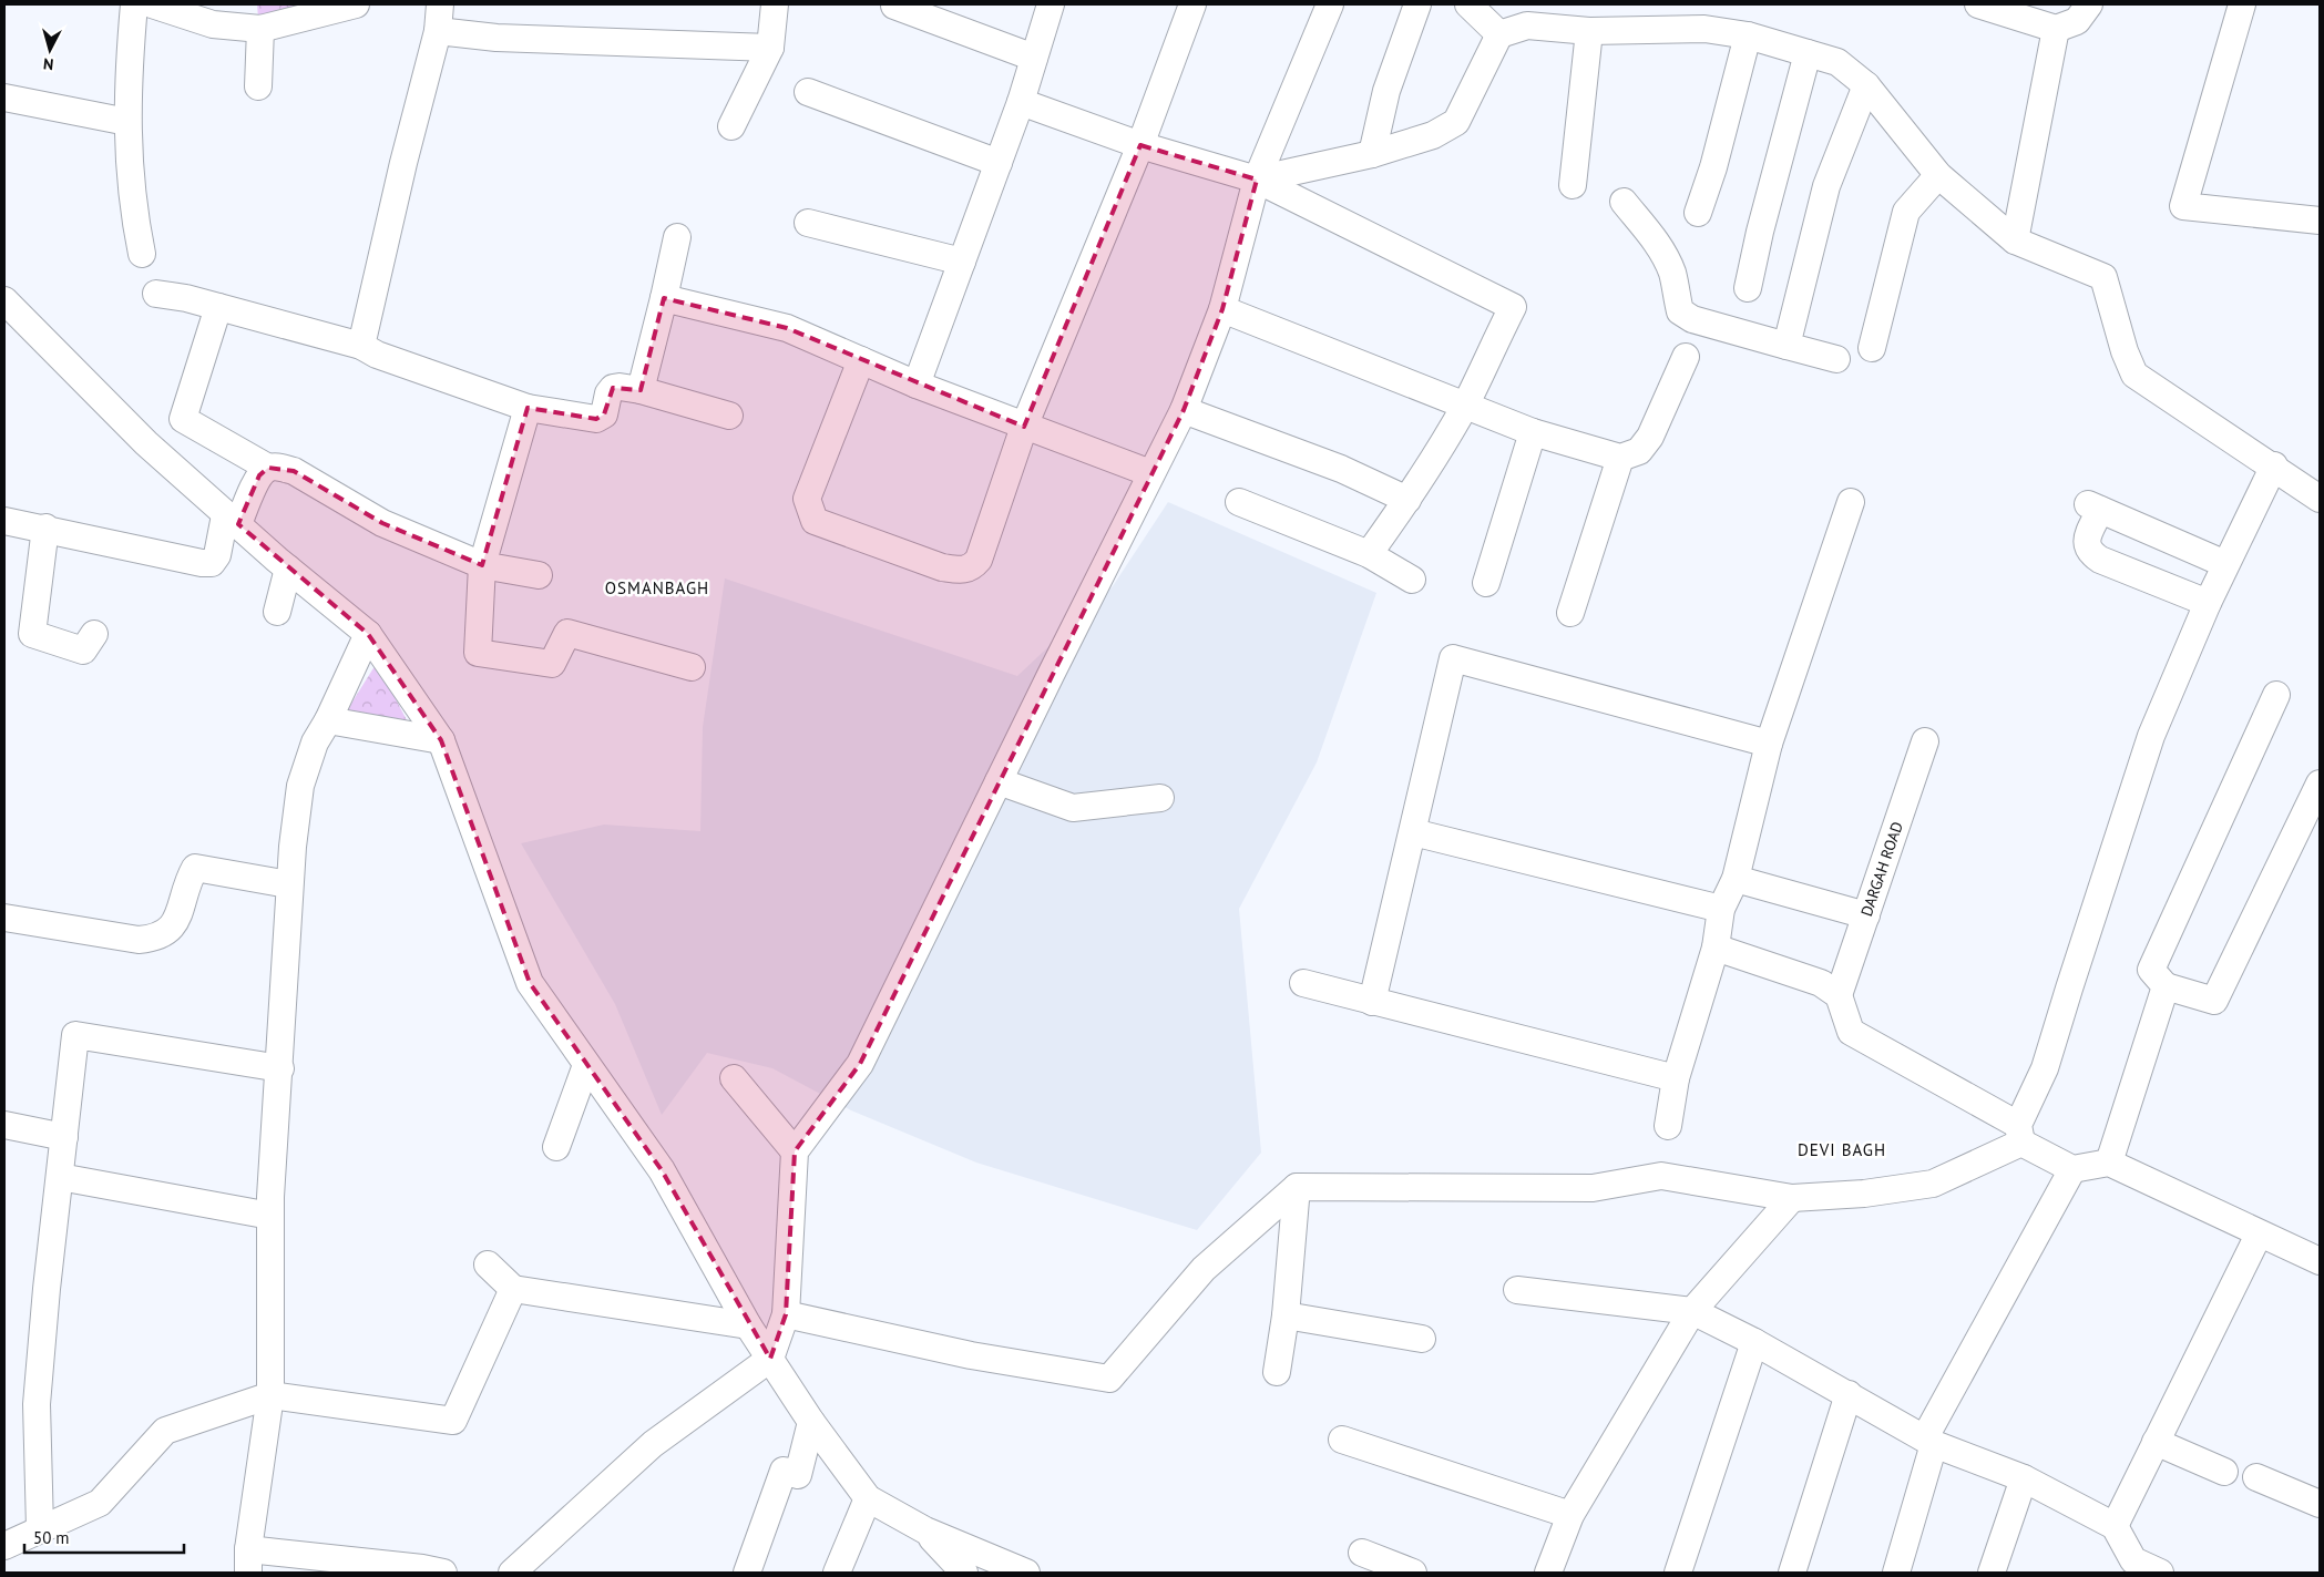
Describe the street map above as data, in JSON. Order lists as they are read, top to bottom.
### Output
{
  "streets": {
    "street": ["DARGAH ROAD"]
  },
  "districts": ["OSMANBAGH", "DEVI BAGH"],
  "scale_bar": "50 m",
  "north": "bottom"
}
